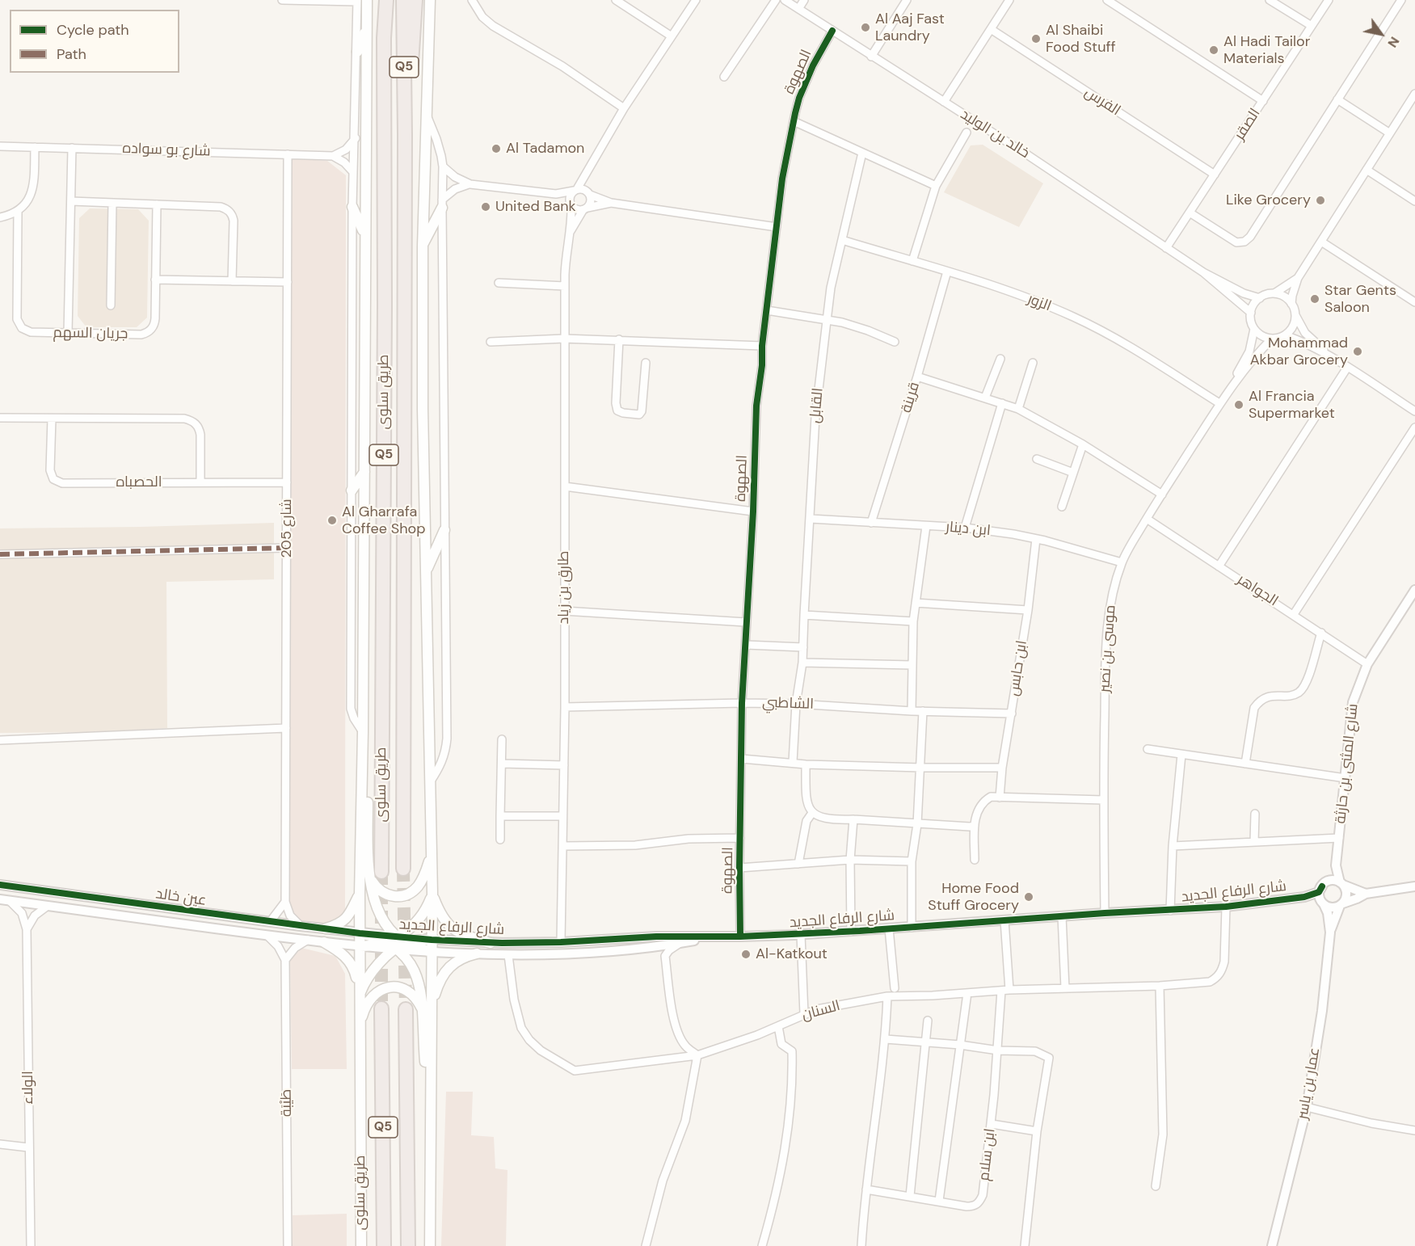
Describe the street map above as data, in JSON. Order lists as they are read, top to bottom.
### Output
{
  "streets": {
    "highway": ["Q5", "طريق سلوى"],
    "street": [
      "الصهوة",
      "الفرس",
      "الصقر",
      "خالد بن الوليد",
      "شارع بو سواده",
      "الزور",
      "جريان السهم",
      "قرينة",
      "القابل",
      "الحصباه",
      "شارع 205",
      "ابن دينار",
      "طارق بن زياد",
      "الجواهر",
      "موسى بن نصير",
      "ابن حابس",
      "الشاطبي",
      "شارع المثنى بن حارثة",
      "شارع الرفاع الجديد",
      "عين خالد",
      "السنان",
      "عمار بن ياسر",
      "الولاء",
      "طَيْبَة",
      "ابن سلام"
    ]
  },
  "crossings": [
    ["الصهوة", "خالد بن الوليد"],
    ["الصهوة", "الشاطبي"],
    ["الصهوة", "شارع الرفاع الجديد"],
    ["الفرس", "الصقر"],
    ["الصقر", "خالد بن الوليد"],
    ["خالد بن الوليد", "موسى بن نصير"],
    ["شارع بو سواده", "شارع 205"],
    ["الزور", "قرينة"],
    ["الزور", "القابل"],
    ["الزور", "موسى بن نصير"],
    ["طريق سلوى", "شارع الرفاع الجديد"],
    ["طريق سلوى", "عين خالد"],
    ["قرينة", "ابن دينار"],
    ["القابل", "ابن دينار"],
    ["القابل", "الشاطبي"],
    ["الحصباه", "شارع 205"],
    ["شارع 205", "عين خالد"],
    ["ابن دينار", "موسى بن نصير"],
    ["ابن دينار", "ابن حابس"],
    ["طارق بن زياد", "الشاطبي"],
    ["طارق بن زياد", "شارع الرفاع الجديد"],
    ["الجواهر", "موسى بن نصير"],
    ["الجواهر", "شارع المثنى بن حارثة"],
    ["موسى بن نصير", "شارع الرفاع الجديد"],
    ["ابن حابس", "الشاطبي"],
    ["شارع المثنى بن حارثة", "شارع الرفاع الجديد"],
    ["شارع المثنى بن حارثة", "عمار بن ياسر"],
    ["شارع الرفاع الجديد", "عين خالد"],
    ["شارع الرفاع الجديد", "السنان"],
    ["شارع الرفاع الجديد", "عمار بن ياسر"],
    ["عين خالد", "الولاء"],
    ["السنان", "ابن سلام"]
  ],
  "places": [
    "Al Aaj Fast Laundry",
    "Al Shaibi Food Stuff",
    "Al Hadi Tailor Materials",
    "Al Tadamon",
    "Like Grocery",
    "United Bank",
    "Star Gents Saloon",
    "Mohammad Akbar Grocery",
    "Al Francia Supermarket",
    "Al Gharrafa Coffee Shop",
    "Home Food Stuff Grocery",
    "Al-Katkout"
  ],
  "legend": ["Cycle path", "Path"],
  "north": "bottom right"
}
